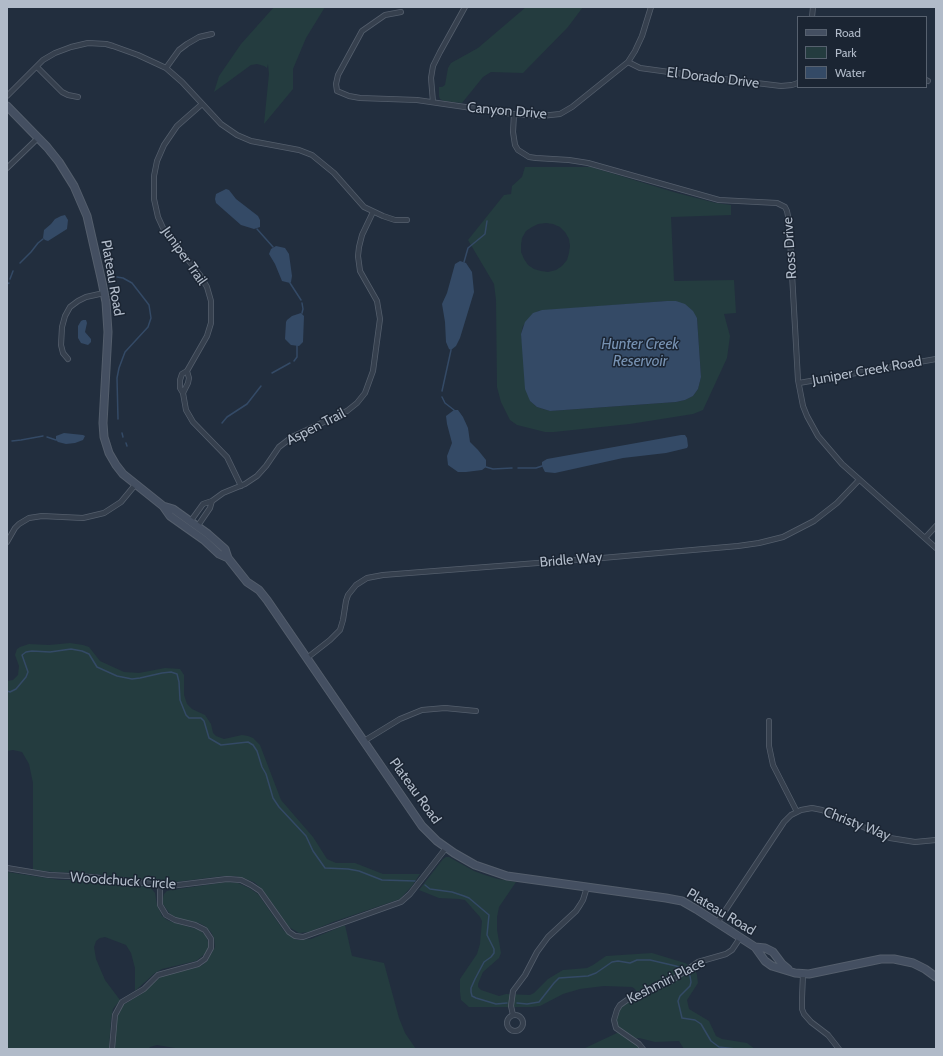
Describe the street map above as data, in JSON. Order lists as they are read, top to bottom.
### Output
{
  "streets": {
    "street": [
      "El Dorado Drive",
      "Canyon Drive",
      "Ross Drive",
      "Juniper Trail",
      "Plateau Road",
      "Juniper Creek Road",
      "Aspen Trail",
      "Bridle Way",
      "Christy Way",
      "Woodchuck Circle",
      "Keshmiri Place"
    ]
  },
  "crossings": [
    ["El Dorado Drive", "Canyon Drive"],
    ["Canyon Drive", "Ross Drive"],
    ["Ross Drive", "Juniper Creek Road"],
    ["Ross Drive", "Bridle Way"],
    ["Juniper Trail", "Aspen Trail"],
    ["Plateau Road", "Aspen Trail"],
    ["Plateau Road", "Bridle Way"],
    ["Plateau Road", "Woodchuck Circle"],
    ["Plateau Road", "Keshmiri Place"]
  ],
  "water": ["Hunter Creek Reservoir"],
  "legend": ["Road", "Park", "Water"]
}
